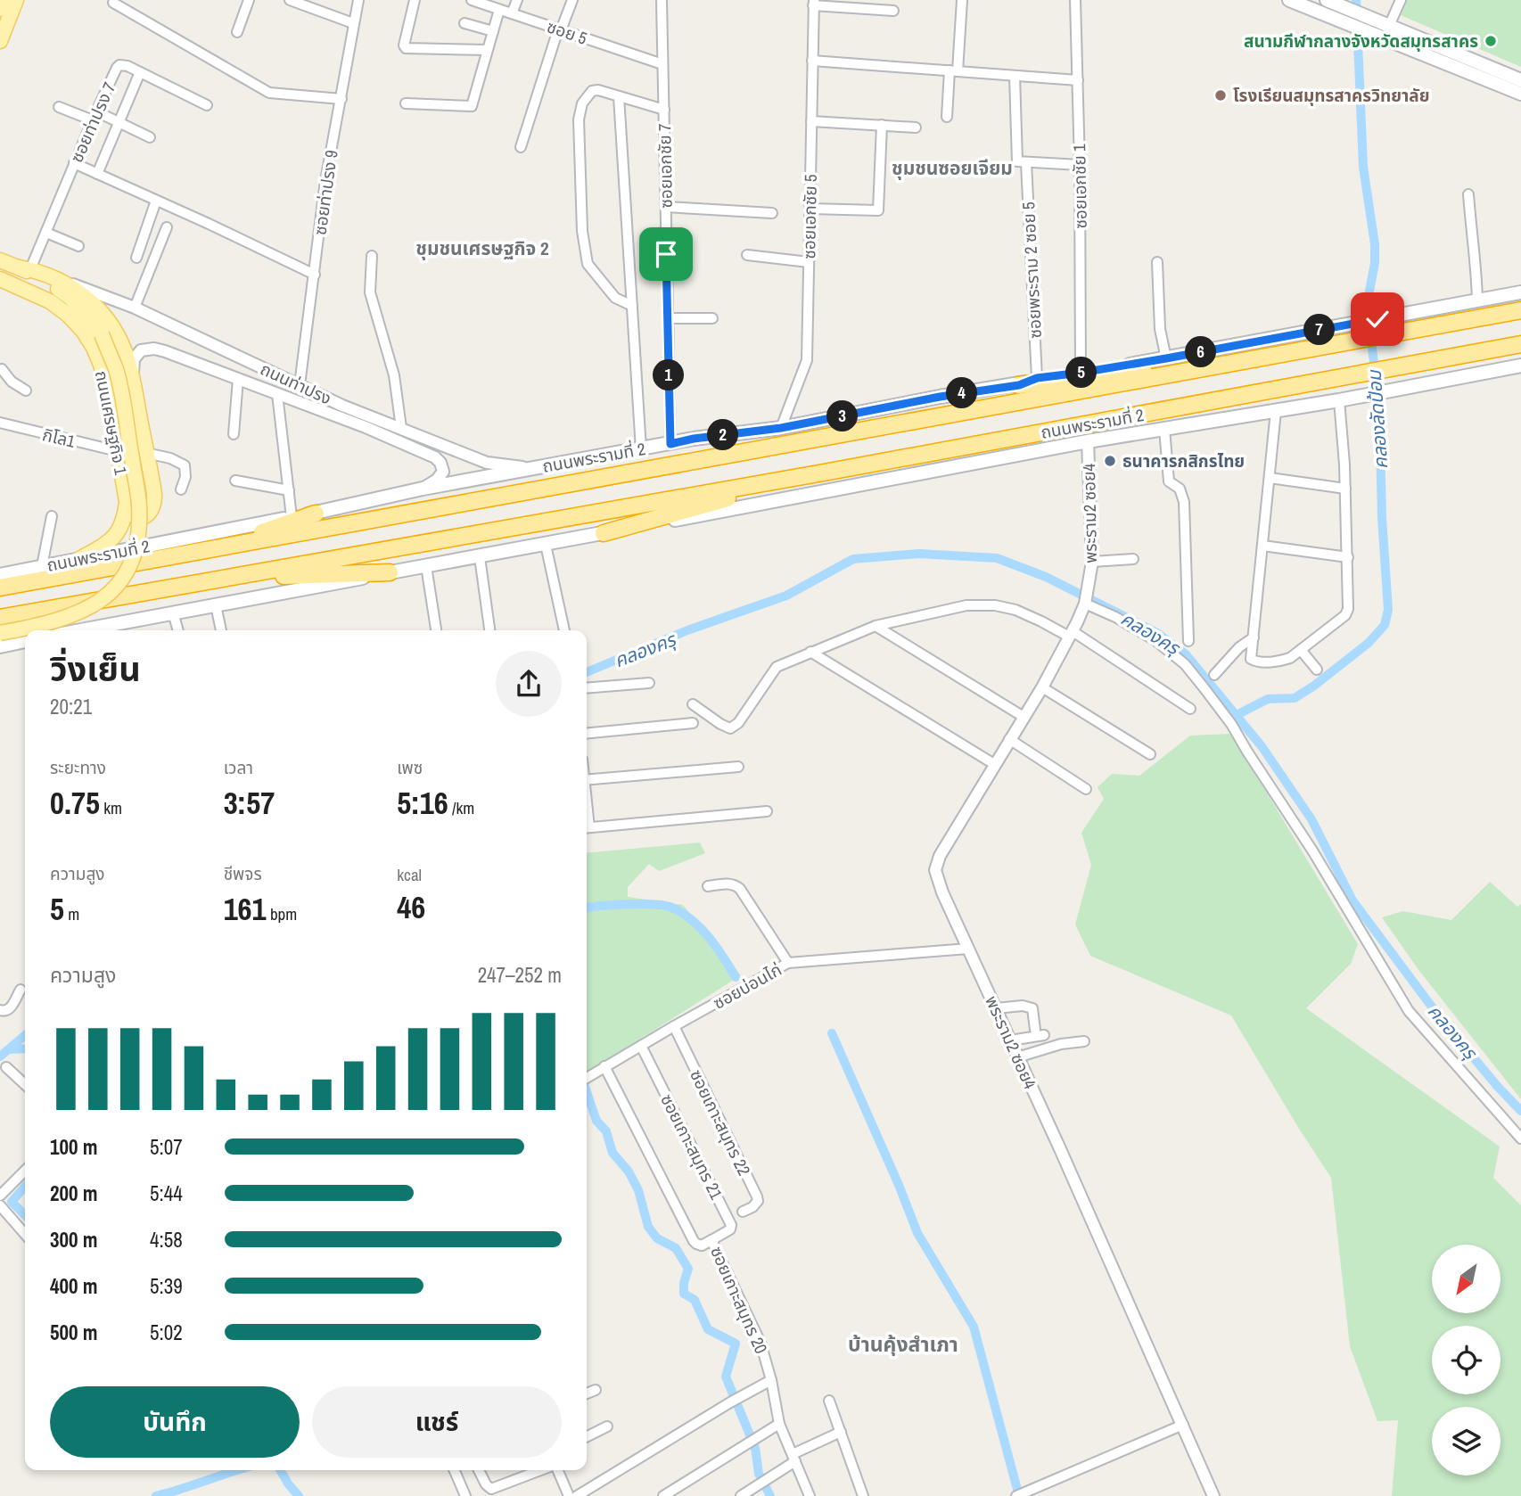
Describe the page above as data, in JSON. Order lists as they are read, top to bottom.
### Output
{
  "streets": {
    "highway": ["ถนนพระรามที่ 2"],
    "main road": ["ถนนท่าปรง", "ถนนเศรษฐกิจ 1"],
    "street": [
      "ซอย 5",
      "ซอยท่าปรง 7",
      "ซอยเอกชัย 7",
      "ซอยเอกชัย 1",
      "ซอยท่าปรง 9",
      "ซอยเอกชัย 5",
      "ซอยพระราม 2 ซอย 5",
      "กิโล1",
      "พระราม2 ซอย4",
      "ซอยบ่อนไก่",
      "ซอยเกาะสมุทร 22",
      "ซอยเกาะสมุทร 21",
      "ซอยเกาะสมุทร 20"
    ]
  },
  "crossings": [
    ["ซอย 5", "ซอยเอกชัย 7"],
    ["ซอยท่าปรง 7", "ถนนท่าปรง"],
    ["ซอยเอกชัย 7", "ถนนพระรามที่ 2"],
    ["ซอยเอกชัย 1", "ถนนพระรามที่ 2"],
    ["ซอยท่าปรง 9", "ถนนท่าปรง"],
    ["ซอยเอกชัย 5", "ถนนพระรามที่ 2"],
    ["ซอยพระราม 2 ซอย 5", "ถนนพระรามที่ 2"],
    ["ถนนท่าปรง", "ถนนเศรษฐกิจ 1"],
    ["ถนนท่าปรง", "ถนนพระรามที่ 2"],
    ["ถนนเศรษฐกิจ 1", "ถนนพระรามที่ 2"],
    ["ถนนเศรษฐกิจ 1", "กิโล1"],
    ["ถนนพระรามที่ 2", "พระราม2 ซอย4"],
    ["พระราม2 ซอย4", "ซอยบ่อนไก่"],
    ["ซอยบ่อนไก่", "ซอยเกาะสมุทร 22"],
    ["ซอยบ่อนไก่", "ซอยเกาะสมุทร 21"],
    ["ซอยบ่อนไก่", "ซอยเกาะสมุทร 20"],
    ["ซอยเกาะสมุทร 21", "ซอยเกาะสมุทร 20"]
  ],
  "districts": ["ชุมชนซอยเจียม", "ชุมชนเศรษฐกิจ 2", "บ้านคุ้งสำเภา"],
  "water": ["คลองลัดป้อม", "คลองครุ"],
  "places": ["สนามกีฬากลางจังหวัดสมุทรสาคร", "โรงเรียนสมุทรสาครวิทยาลัย", "ธนาคารกสิกรไทย"],
  "north": "bottom left",
  "page": {
    "pins": [
      "7",
      "6",
      "5",
      "1",
      "4",
      "3",
      "2"
    ],
    "heading": ["วิ่งเย็น", "20:21"],
    "stats": [
      ["ระยะทาง", "0.75 km"],
      ["เวลา", "3:57"],
      ["เพซ", "5:16 /km"],
      ["ความสูง", "5 m"],
      ["ชีพจร", "161 bpm"],
      ["kcal", "46"]
    ],
    "chart": ["ความสูง", "247–252 m"],
    "list": [
      {
        "name": "100 m",
        "note": "5:07"
      },
      {
        "name": "200 m",
        "note": "5:44"
      },
      {
        "name": "300 m",
        "note": "4:58"
      },
      {
        "name": "400 m",
        "note": "5:39"
      },
      {
        "name": "500 m",
        "note": "5:02"
      }
    ],
    "buttons": ["บันทึก", "แชร์"]
  }
}
